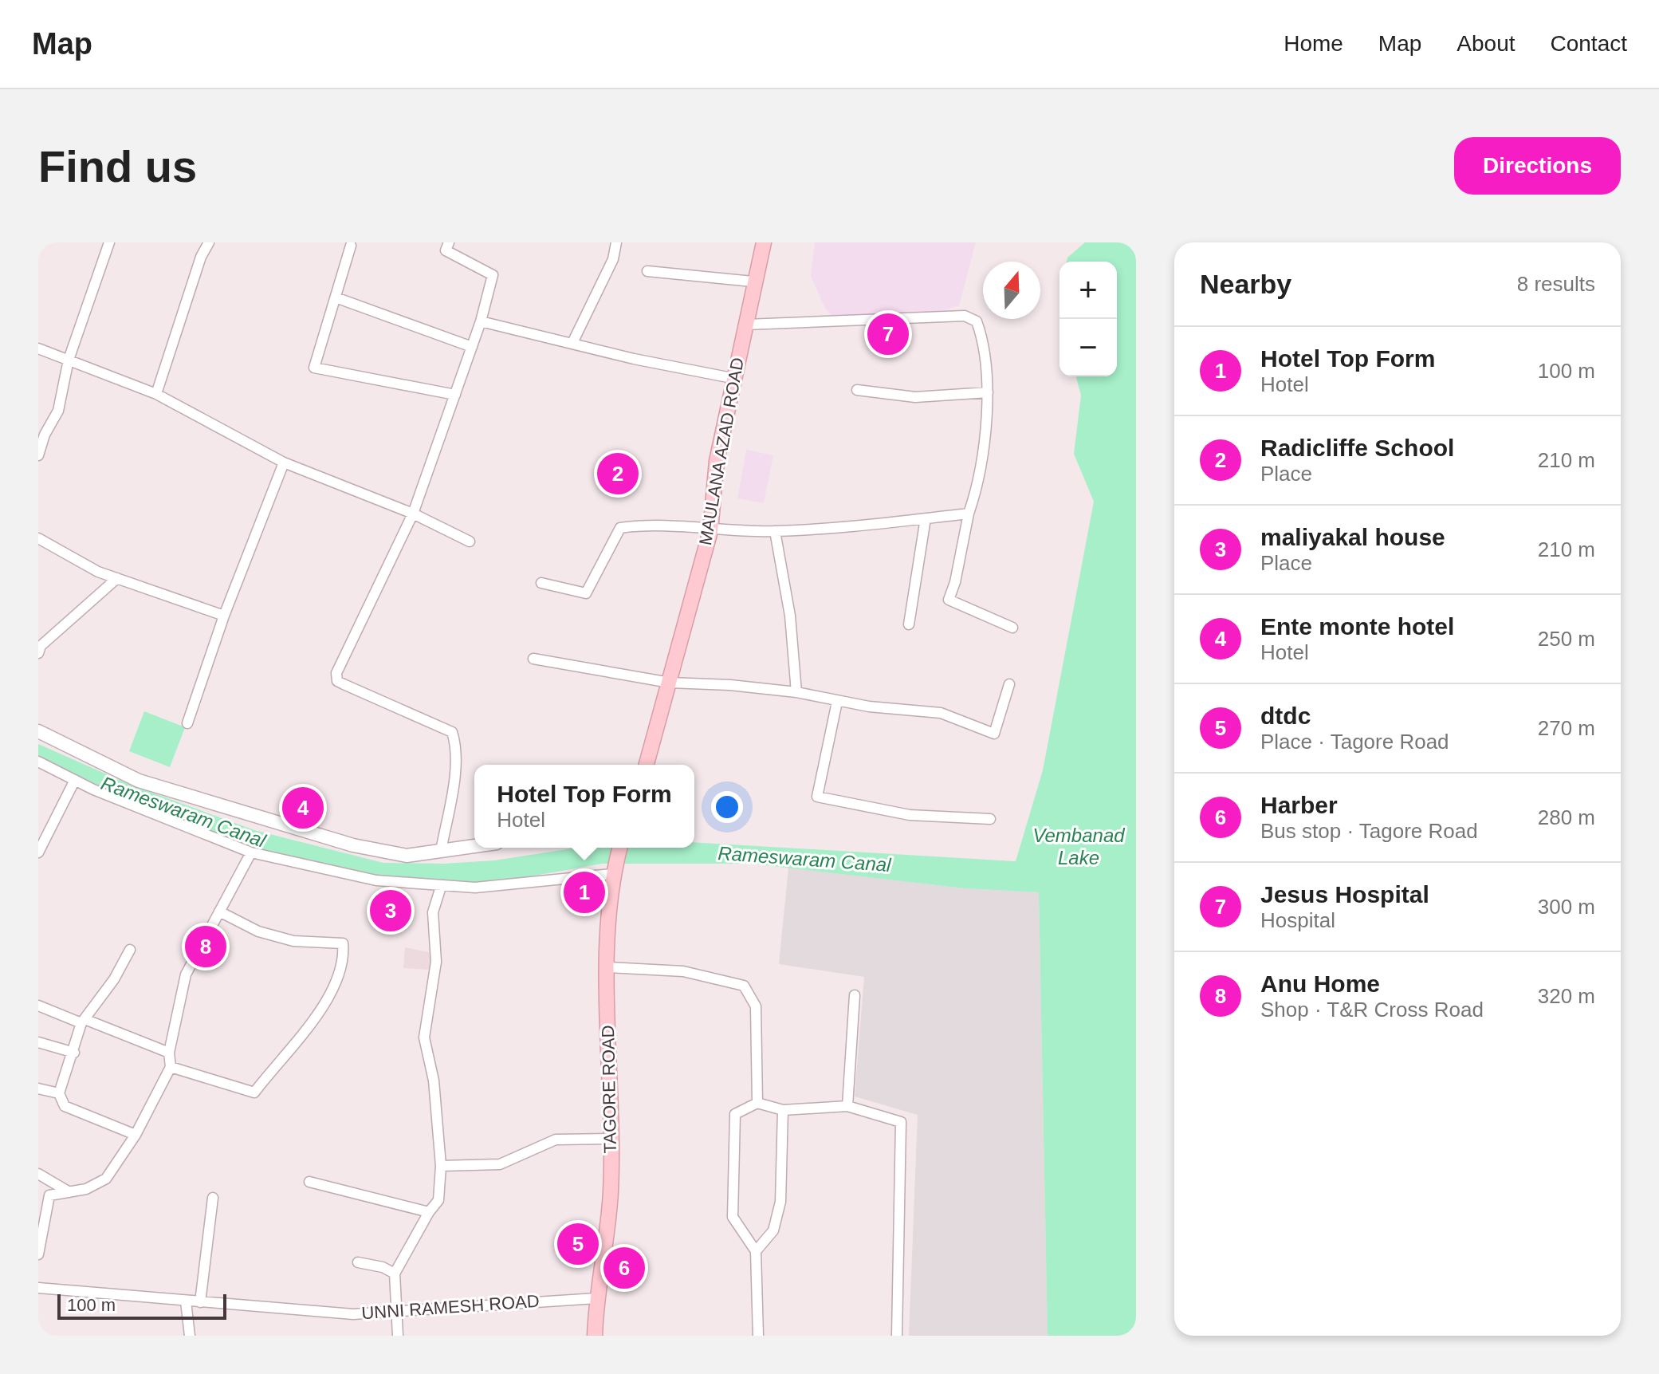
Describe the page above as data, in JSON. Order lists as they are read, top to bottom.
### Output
{
  "streets": {
    "main road": ["MAULANA AZAD ROAD", "TAGORE ROAD"],
    "street": ["UNNI RAMESH ROAD"]
  },
  "crossings": [
    ["TAGORE ROAD", "UNNI RAMESH ROAD"]
  ],
  "water": ["Rameswaram Canal", "Vembanad Lake"],
  "scale_bar": "100 m",
  "north": "top",
  "page": {
    "header": "Map",
    "nav": [
      "Home",
      "Map",
      "About",
      "Contact"
    ],
    "buttons": "Directions",
    "title": "Find us",
    "heading": ["Nearby", "8 results"],
    "map_buttons": ["+", "−"],
    "pins": [
      "7",
      "2",
      "4",
      "1",
      "3",
      "8",
      "5",
      "6"
    ],
    "list": [
      {
        "mark": "1",
        "name": "Hotel Top Form",
        "note": "Hotel",
        "value": "100 m"
      },
      {
        "mark": "2",
        "name": "Radicliffe School",
        "note": "Place",
        "value": "210 m"
      },
      {
        "mark": "3",
        "name": "maliyakal house",
        "note": "Place",
        "value": "210 m"
      },
      {
        "mark": "4",
        "name": "Ente monte hotel",
        "note": "Hotel",
        "value": "250 m"
      },
      {
        "mark": "5",
        "name": "dtdc",
        "note": "Place · Tagore Road",
        "value": "270 m"
      },
      {
        "mark": "6",
        "name": "Harber",
        "note": "Bus stop · Tagore Road",
        "value": "280 m"
      },
      {
        "mark": "7",
        "name": "Jesus Hospital",
        "note": "Hospital",
        "value": "300 m"
      },
      {
        "mark": "8",
        "name": "Anu Home",
        "note": "Shop · T&R Cross Road",
        "value": "320 m"
      }
    ],
    "popup": ["Hotel Top Form", "Hotel"],
    "scale": "100 m"
  }
}
